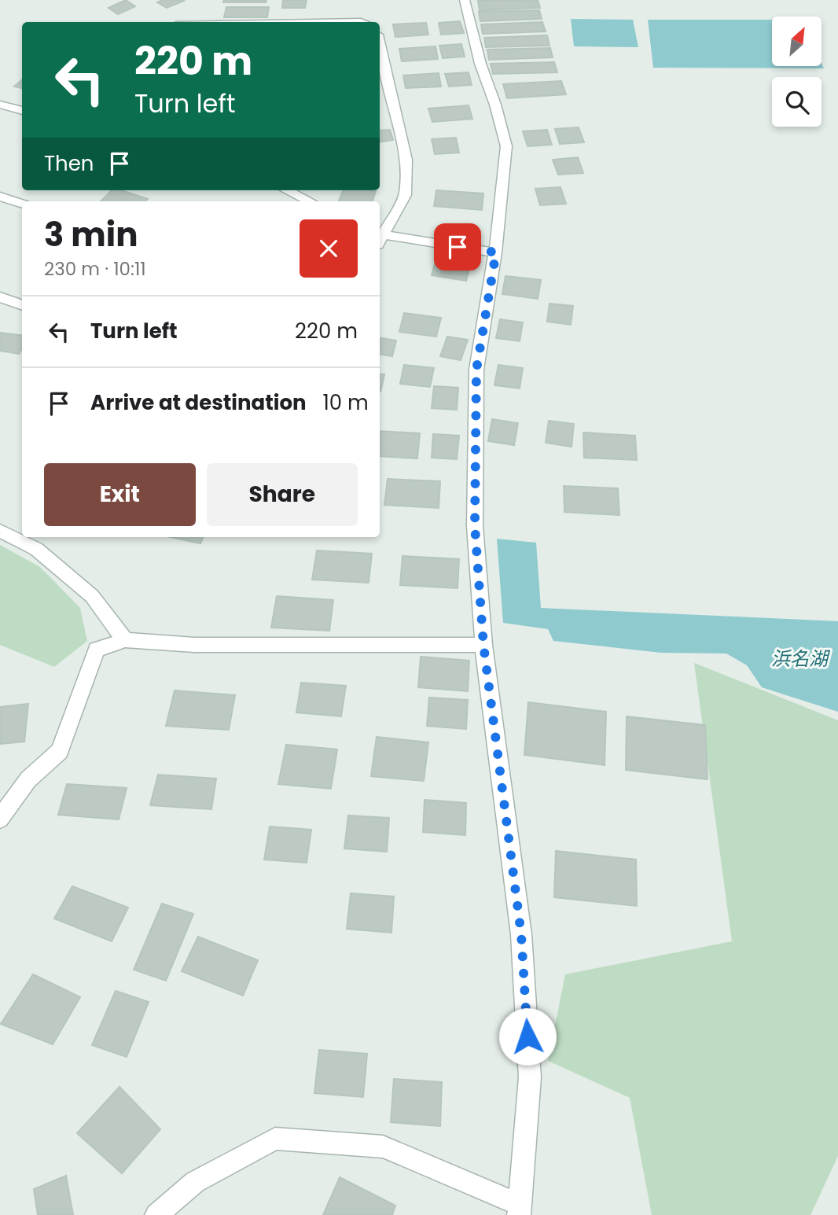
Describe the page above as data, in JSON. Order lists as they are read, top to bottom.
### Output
{
  "water": ["浜名湖"],
  "north": "top right",
  "page": {
    "turn": ["220 m", "Turn left"],
    "then": "Then",
    "heading": ["3 min", "230 m · 10:11"],
    "list": [
      {
        "name": "Turn left",
        "value": "220 m"
      },
      {
        "name": "Arrive at destination",
        "value": "10 m"
      }
    ],
    "buttons": ["Exit", "Share"]
  }
}
